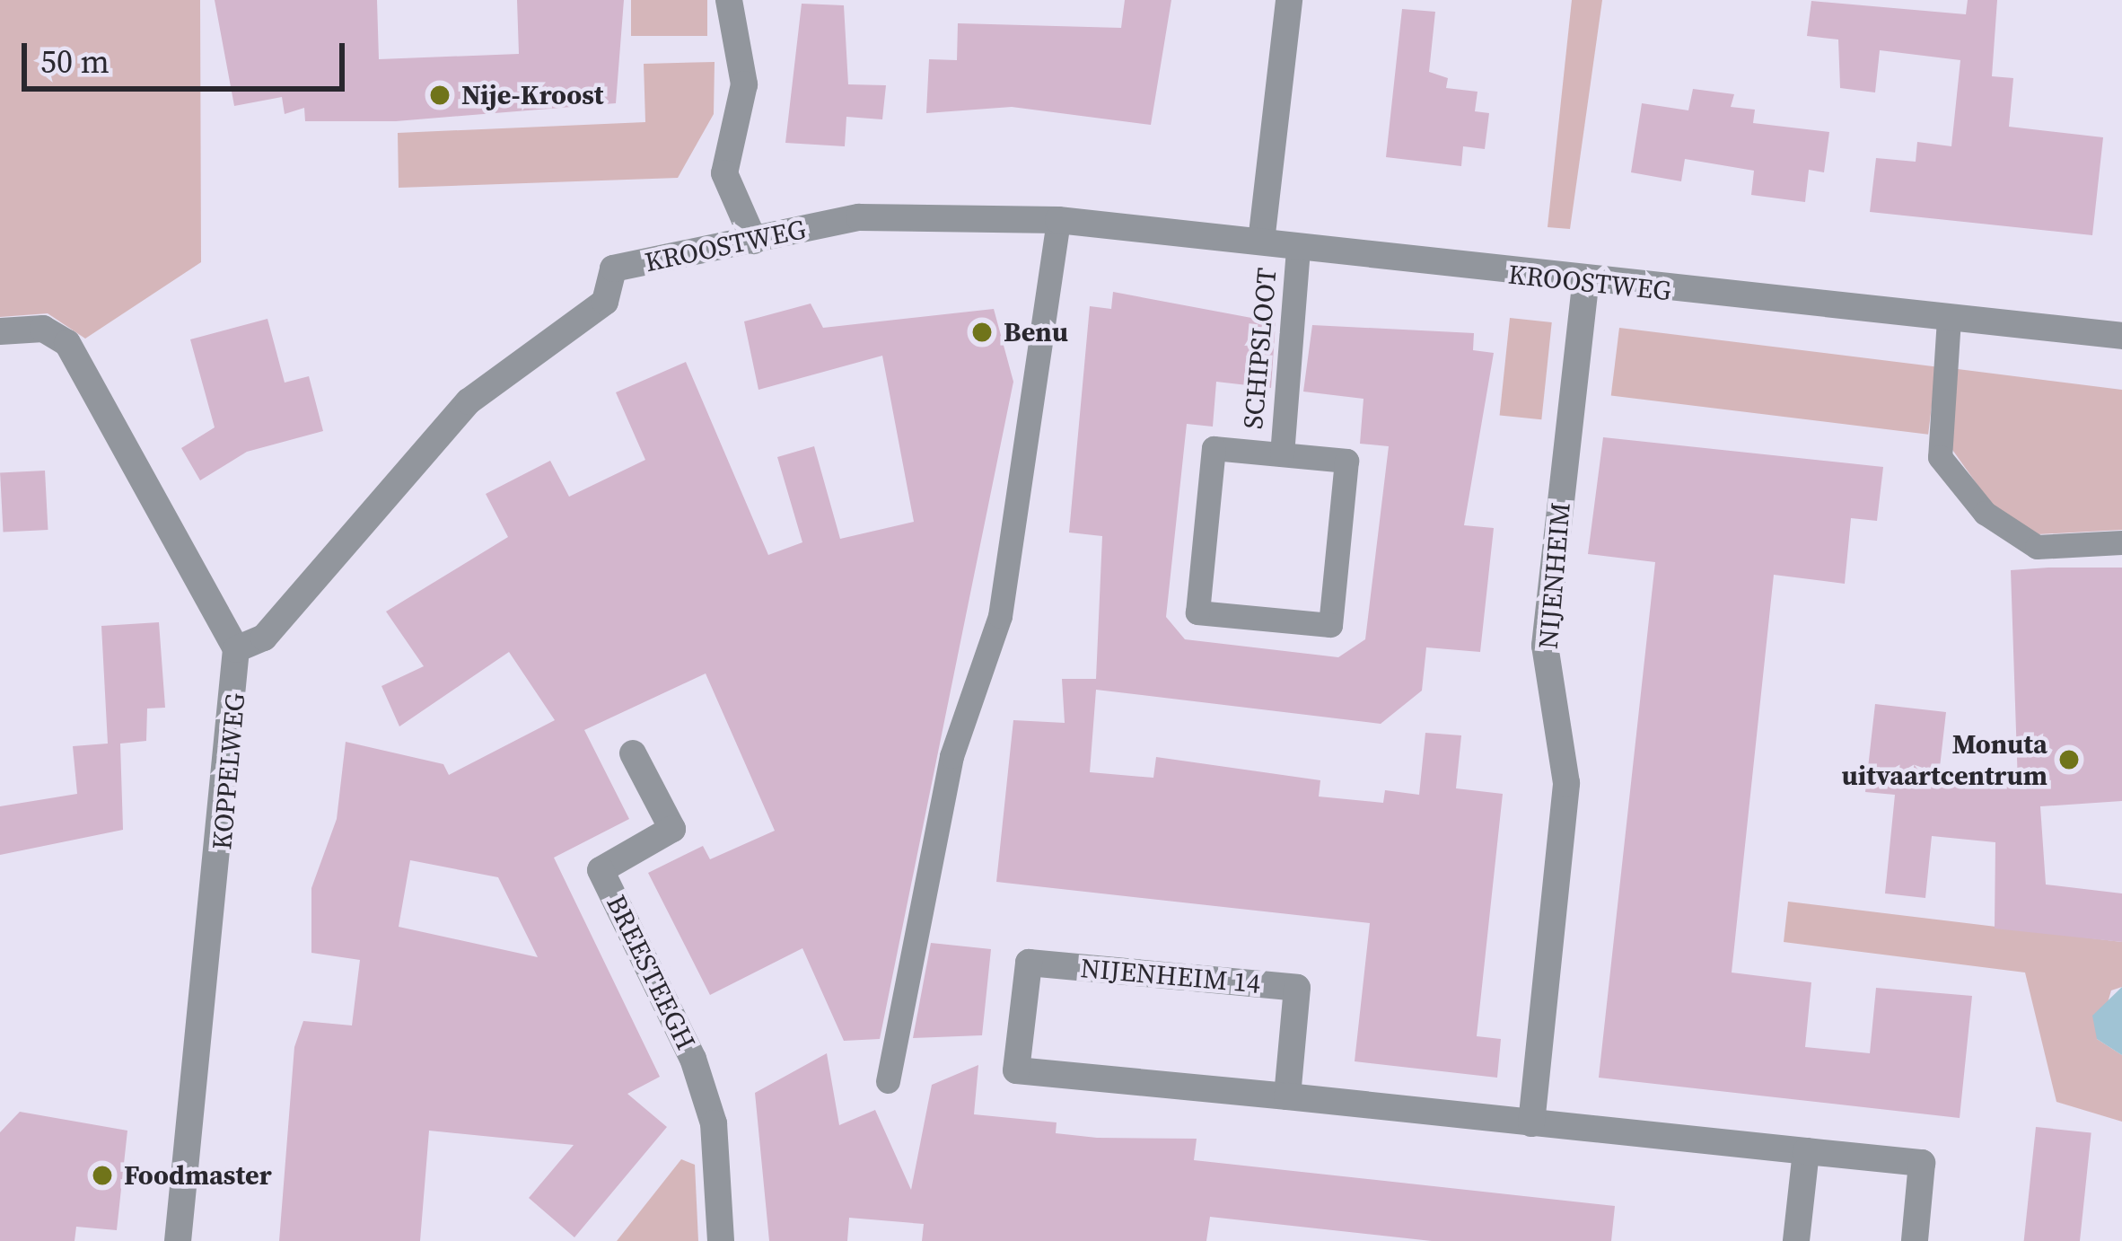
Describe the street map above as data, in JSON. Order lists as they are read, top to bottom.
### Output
{
  "streets": {
    "street": [
      "KROOSTWEG",
      "NIJENHEIM",
      "KOPPELWEG",
      "BREESTEEGH",
      "NIJENHEIM 14"
    ],
    "lane": ["SCHIPSLOOT"]
  },
  "crossings": [
    ["KROOSTWEG", "SCHIPSLOOT"],
    ["KROOSTWEG", "NIJENHEIM"],
    ["KROOSTWEG", "KOPPELWEG"]
  ],
  "places": [
    "Nije-Kroost",
    "Benu",
    "Monuta uitvaartcentrum",
    "Foodmaster"
  ],
  "scale_bar": "50 m"
}
